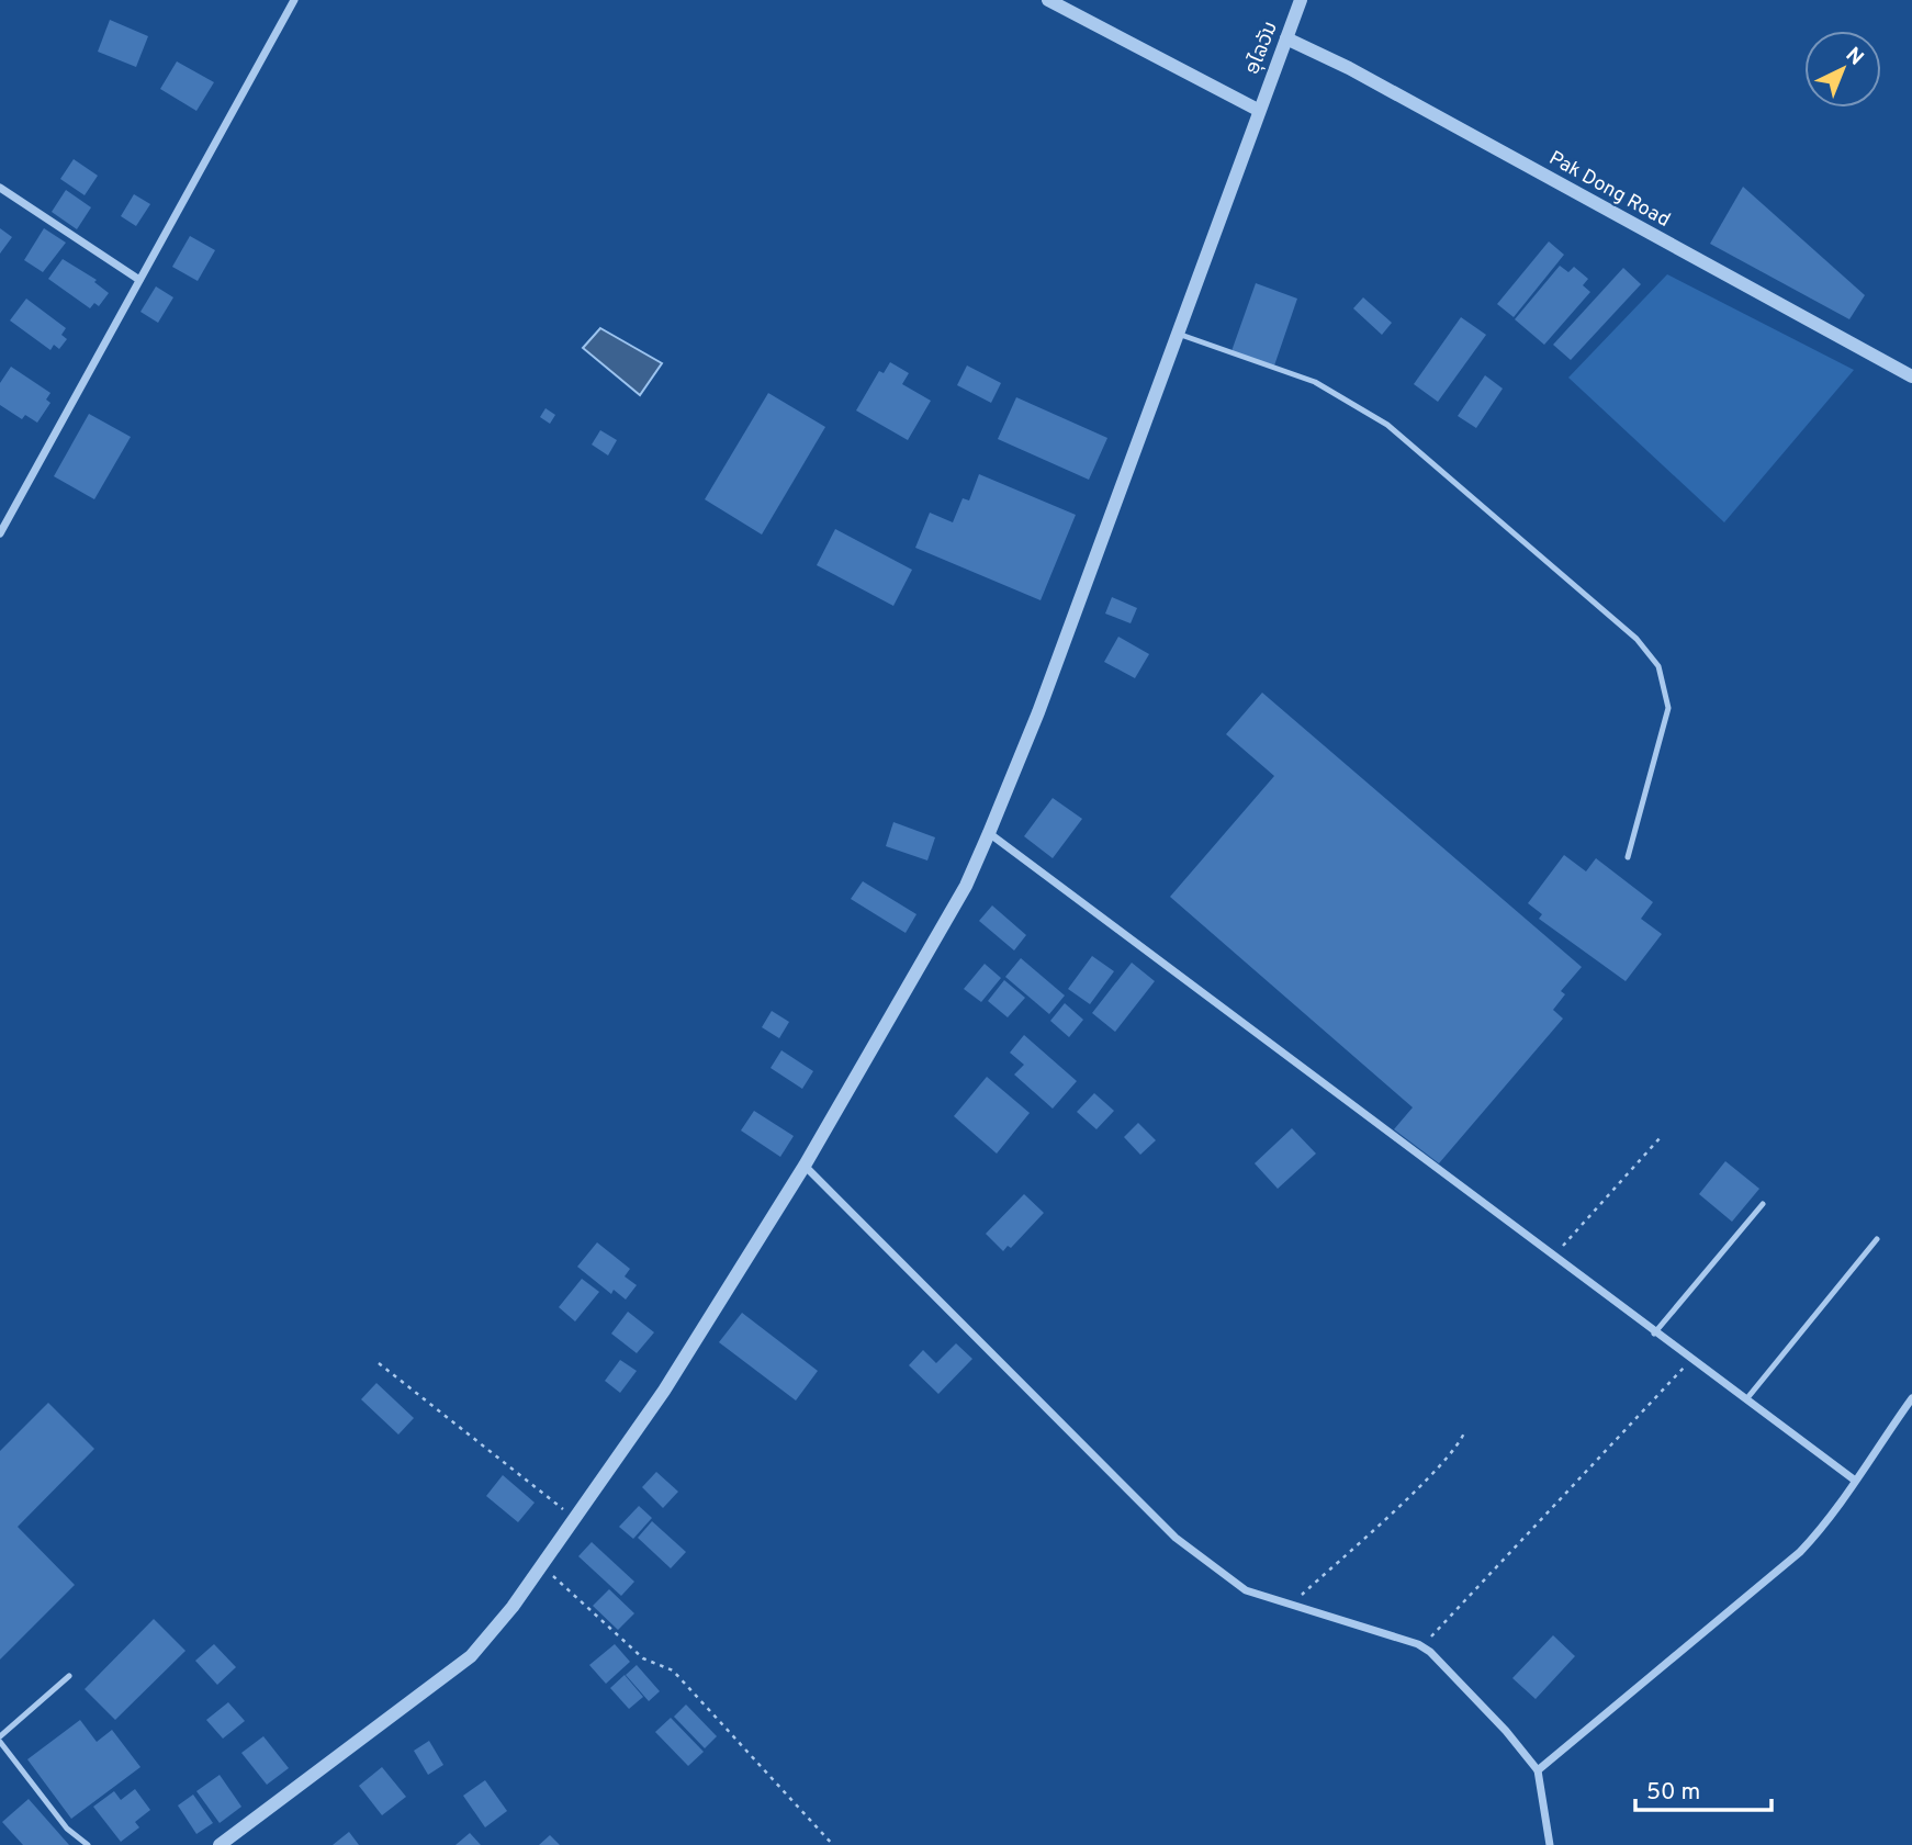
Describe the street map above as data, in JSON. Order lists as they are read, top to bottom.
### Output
{
  "streets": {
    "street": ["ອຸໄລວັນ", "Pak Dong Road"]
  },
  "crossings": [
    ["ອຸໄລວັນ", "Pak Dong Road"]
  ],
  "scale_bar": "50 m",
  "north": "top right"
}
